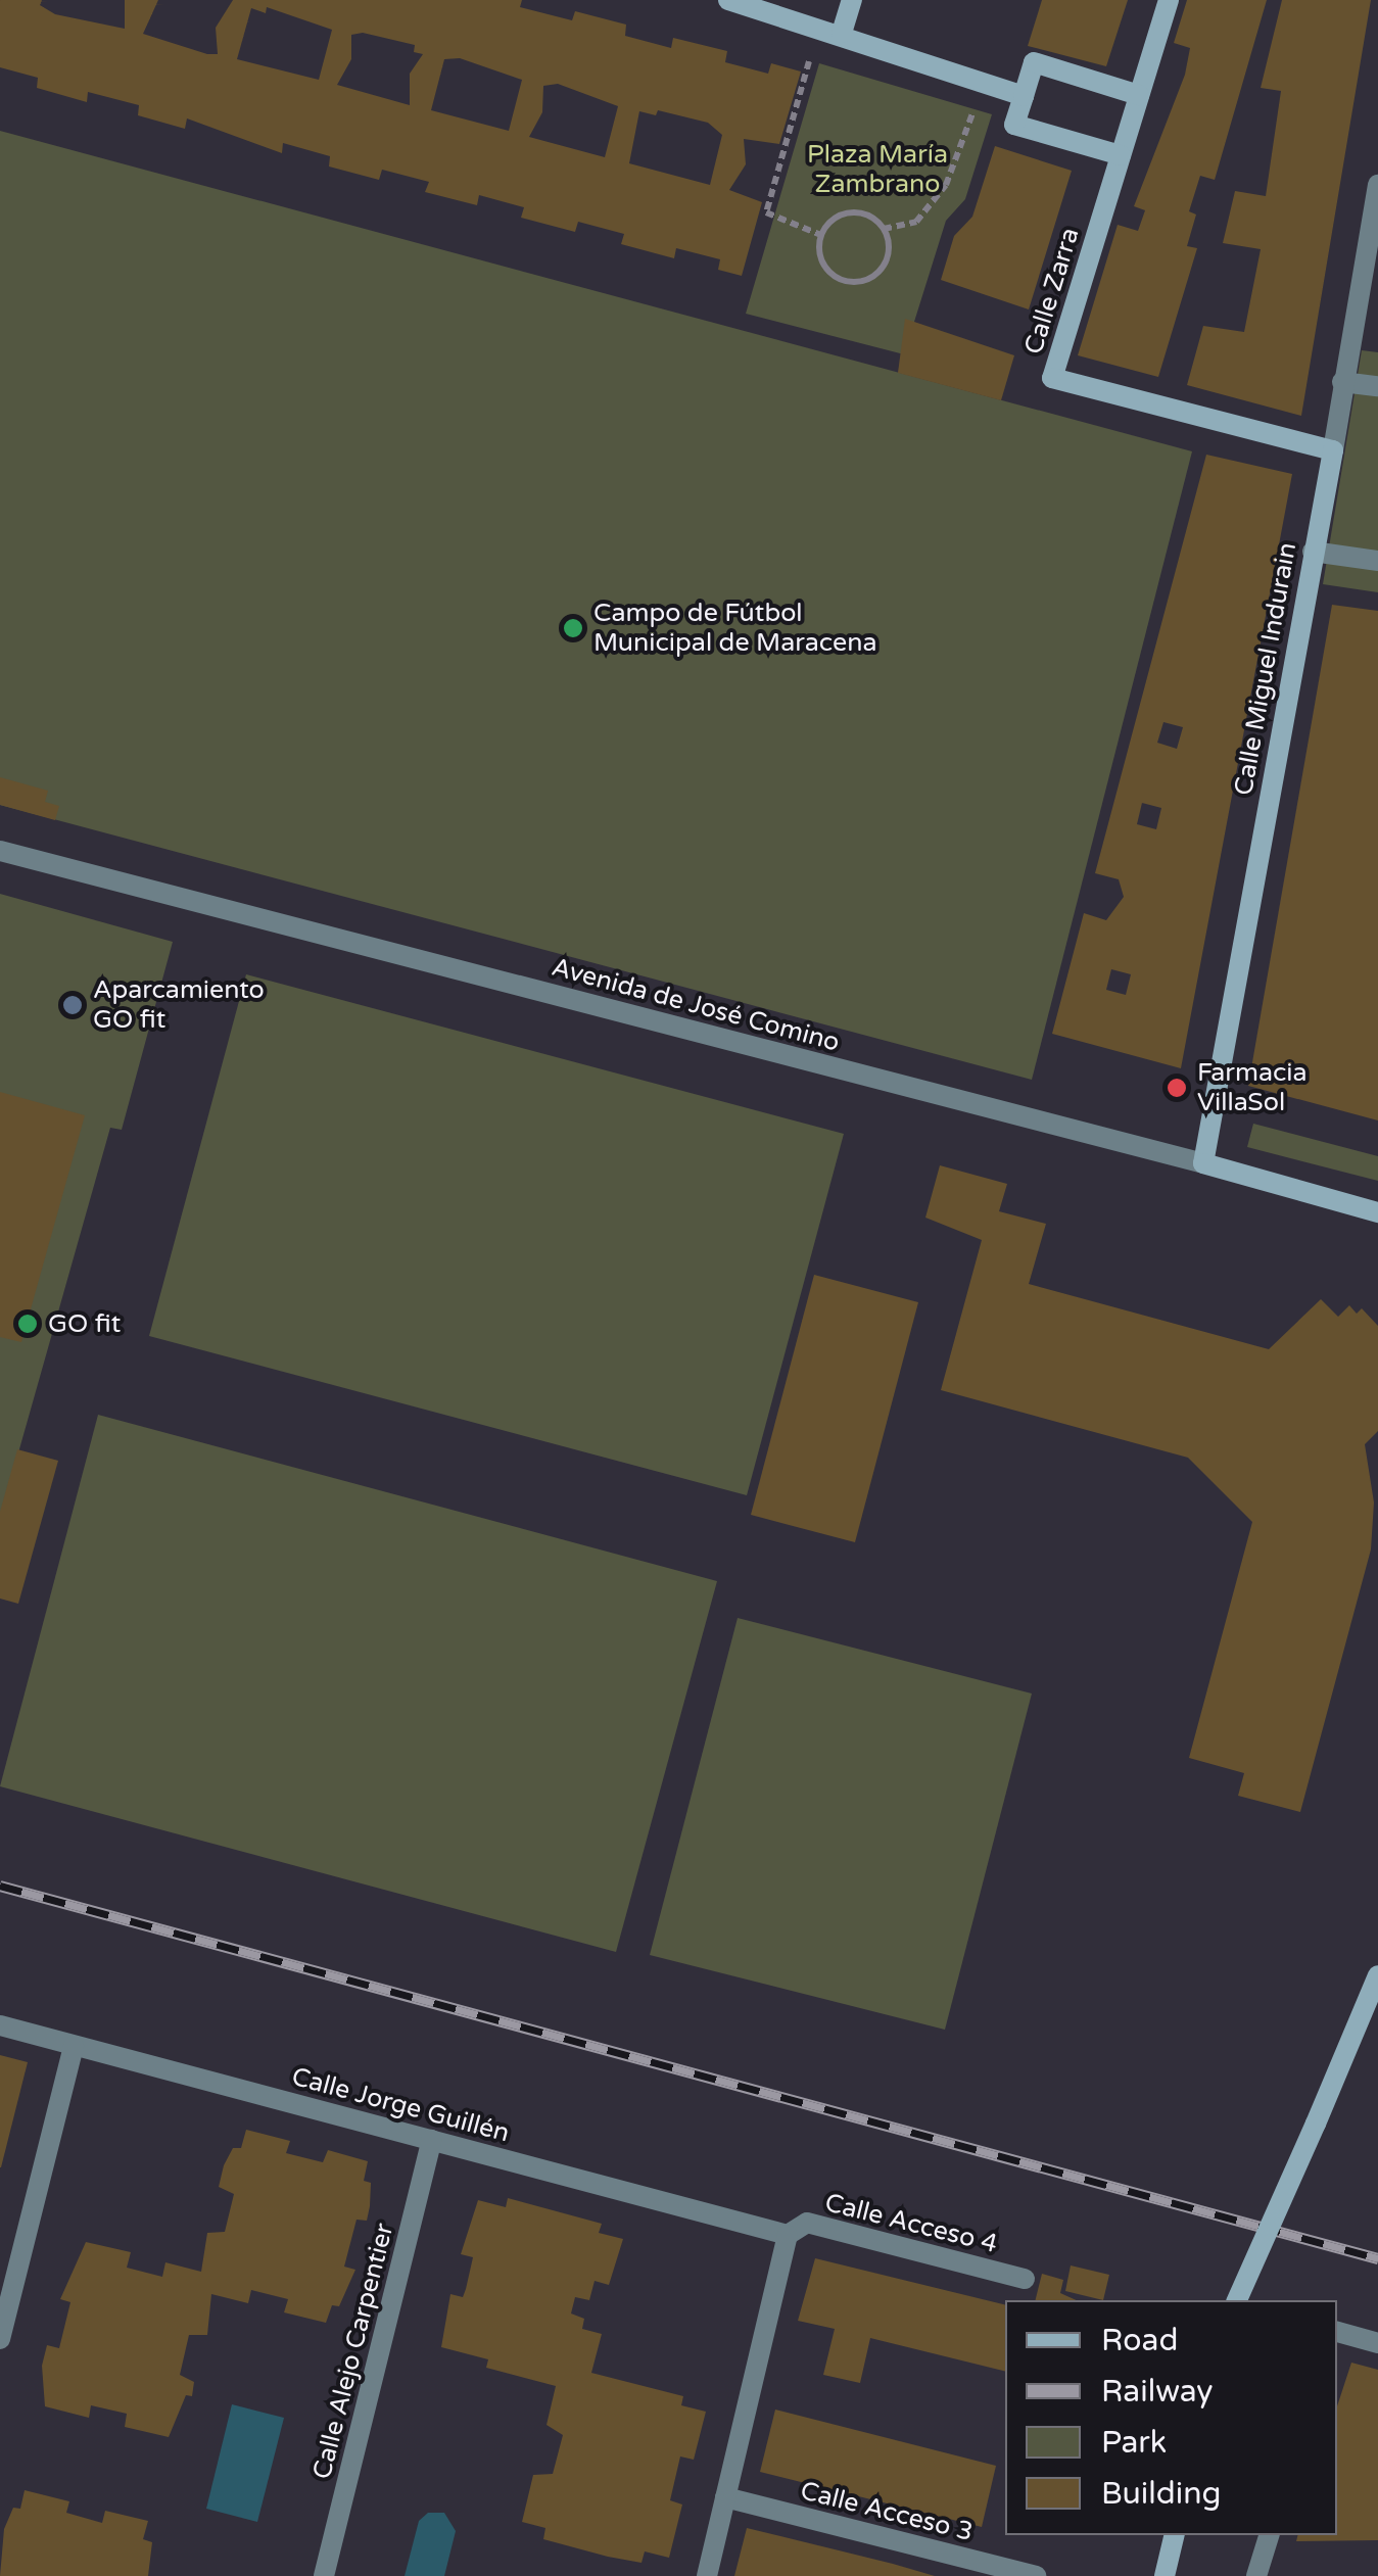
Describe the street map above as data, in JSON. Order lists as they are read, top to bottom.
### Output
{
  "streets": {
    "street": [
      "Calle Zarra",
      "Calle Miguel Indurain",
      "Avenida de José Comino",
      "Calle Jorge Guillén",
      "Calle Acceso 4",
      "Calle Alejo Carpentier",
      "Calle Acceso 3"
    ]
  },
  "crossings": [
    ["Calle Zarra", "Calle Miguel Indurain"],
    ["Calle Miguel Indurain", "Avenida de José Comino"],
    ["Calle Jorge Guillén", "Calle Acceso 4"],
    ["Calle Jorge Guillén", "Calle Alejo Carpentier"]
  ],
  "parks": ["Plaza María Zambrano"],
  "places": [
    "Campo de Fútbol Municipal de Maracena",
    "Aparcamiento GO fit",
    "Farmacia VillaSol",
    "GO fit"
  ],
  "legend": [
    "Road",
    "Railway",
    "Park",
    "Building"
  ]
}
